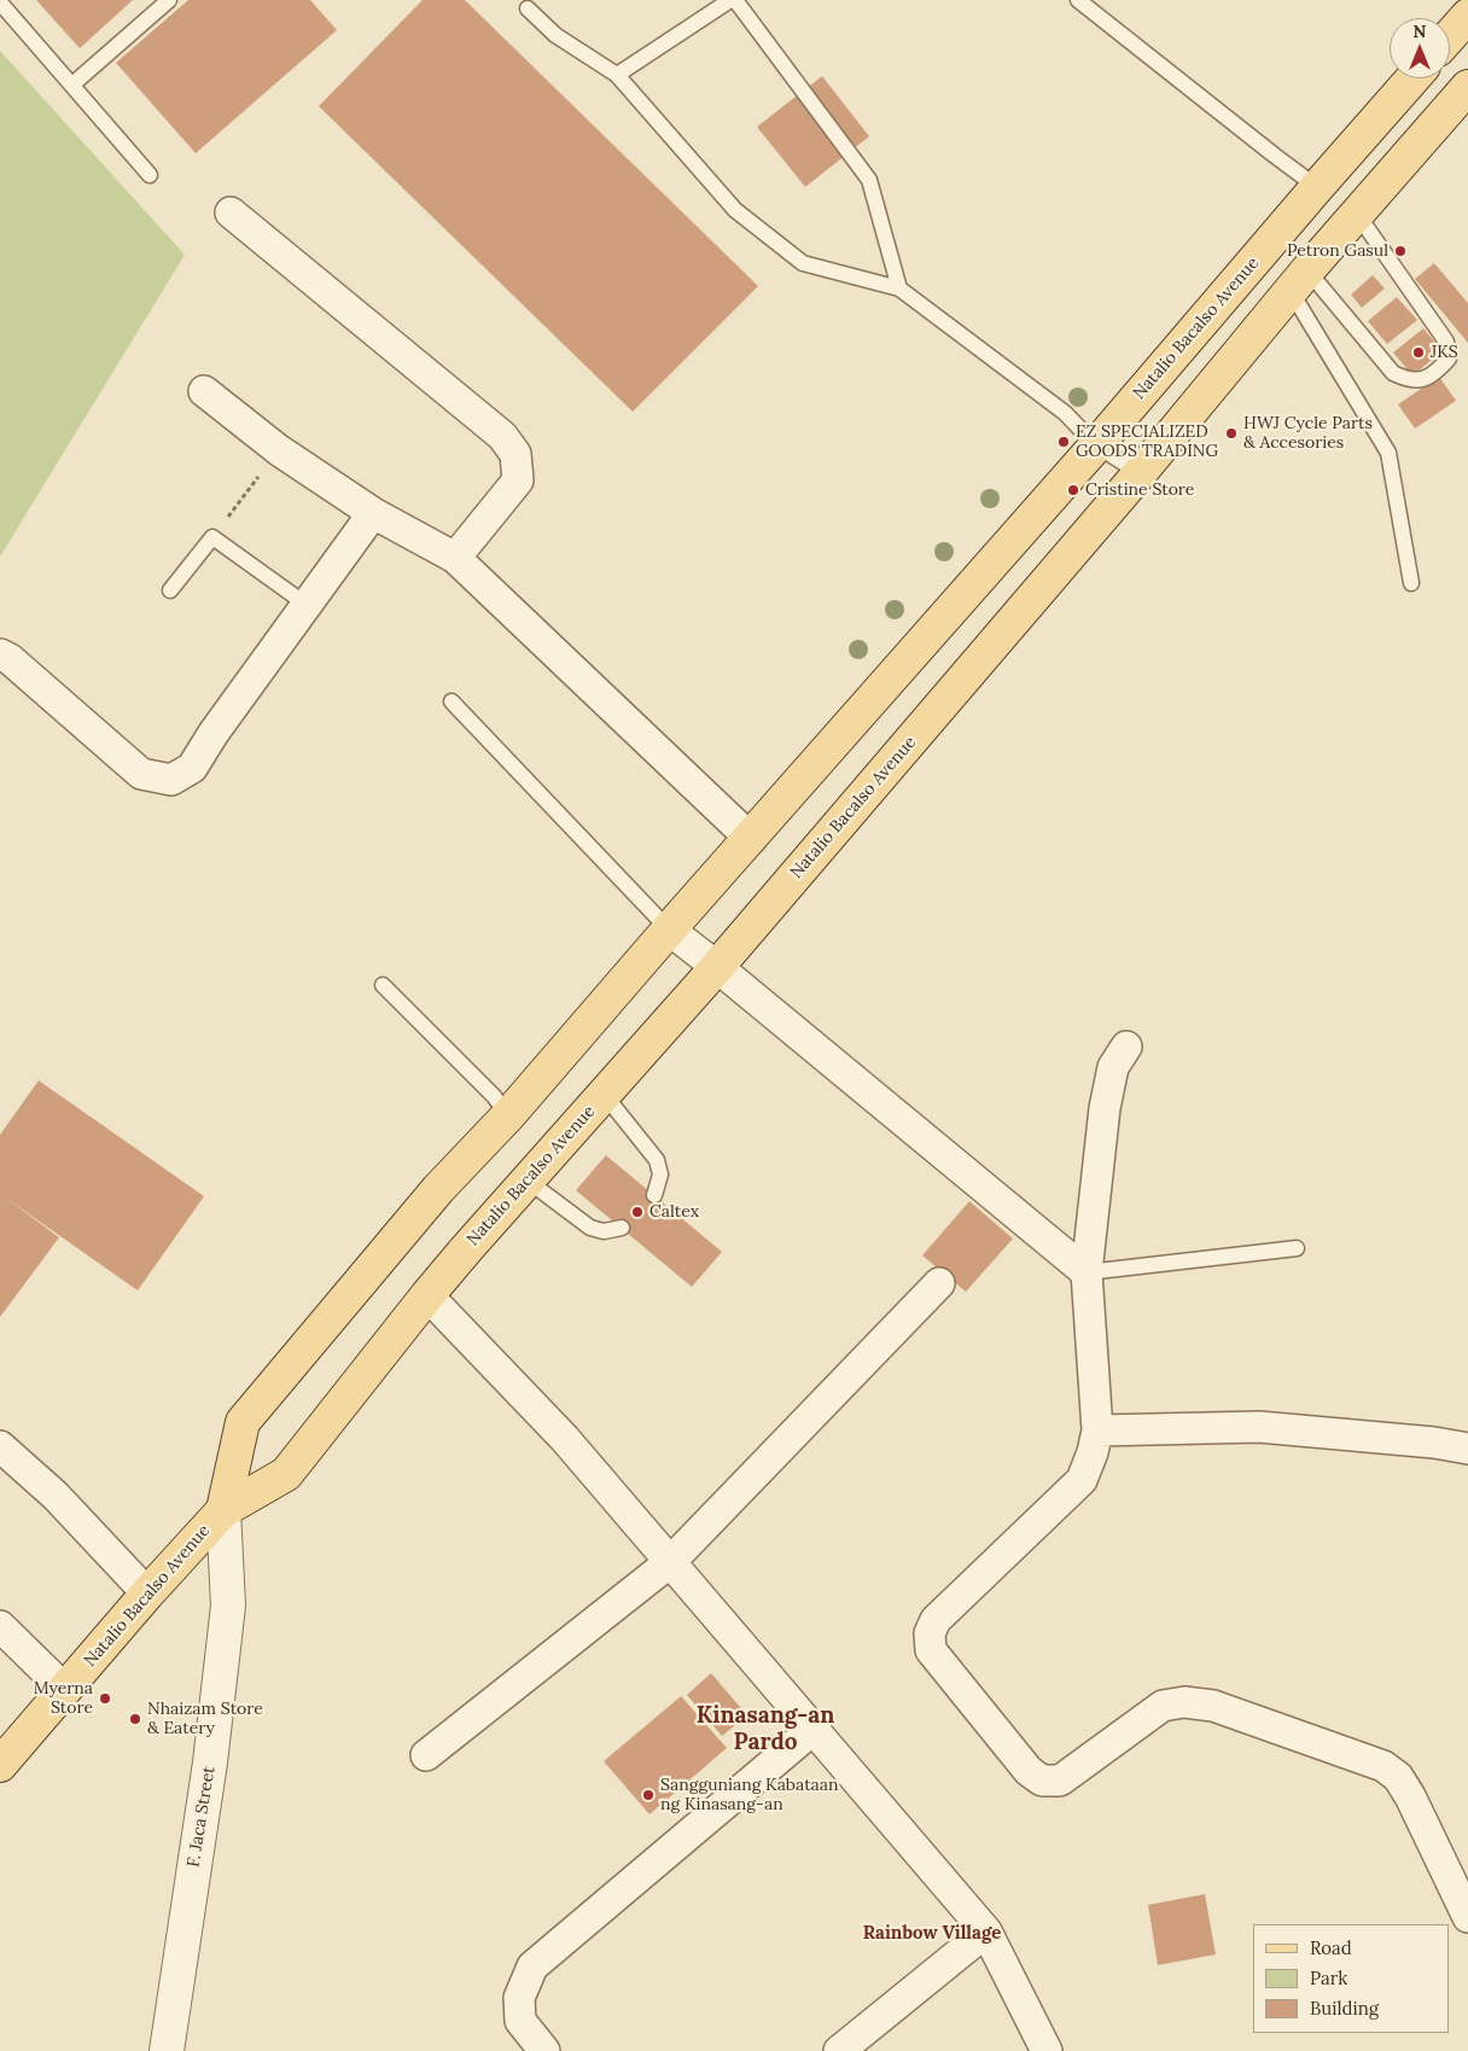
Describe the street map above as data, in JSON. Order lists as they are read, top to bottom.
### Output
{
  "streets": {
    "main road": ["Natalio Bacalso Avenue"],
    "street": ["F. Jaca Street"]
  },
  "crossings": [
    ["Natalio Bacalso Avenue", "F. Jaca Street"]
  ],
  "districts": ["Kinasang-an Pardo", "Rainbow Village"],
  "places": [
    "Petron Gasul",
    "JKS",
    "HWJ Cycle Parts & Accesories",
    "EZ SPECIALIZED GOODS TRADING",
    "Cristine Store",
    "Caltex",
    "Myerna Store",
    "Nhaizam Store & Eatery",
    "Sangguniang Kabataan ng Kinasang-an"
  ],
  "legend": ["Road", "Park", "Building"],
  "north": "top"
}
